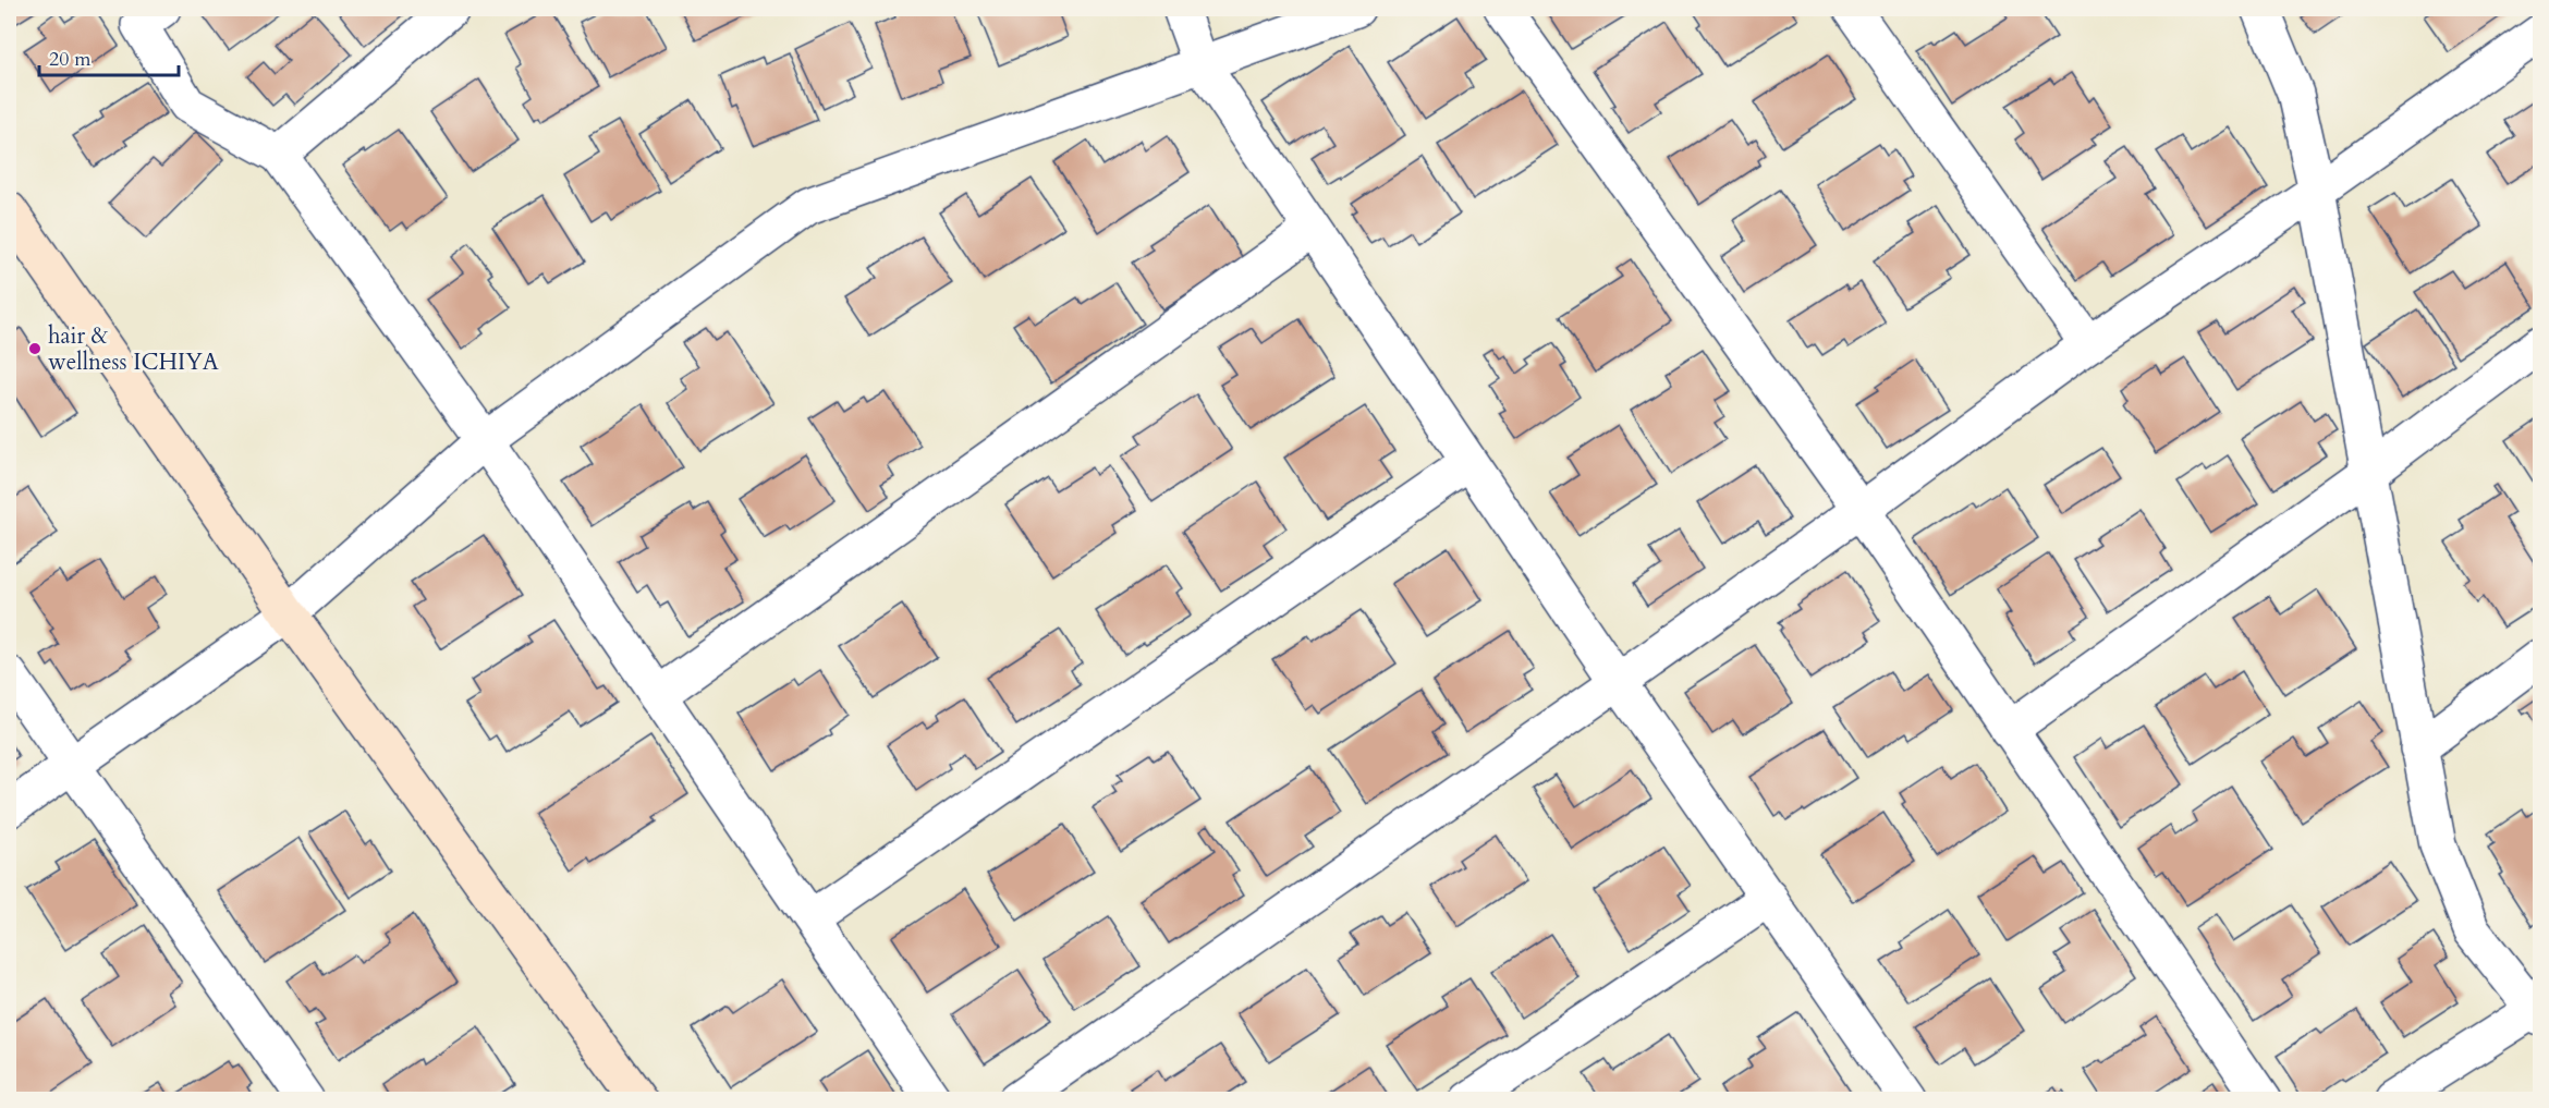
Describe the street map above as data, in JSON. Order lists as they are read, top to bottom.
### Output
{
  "places": ["hair & wellness ICHIYA"],
  "scale_bar": "20 m"
}
